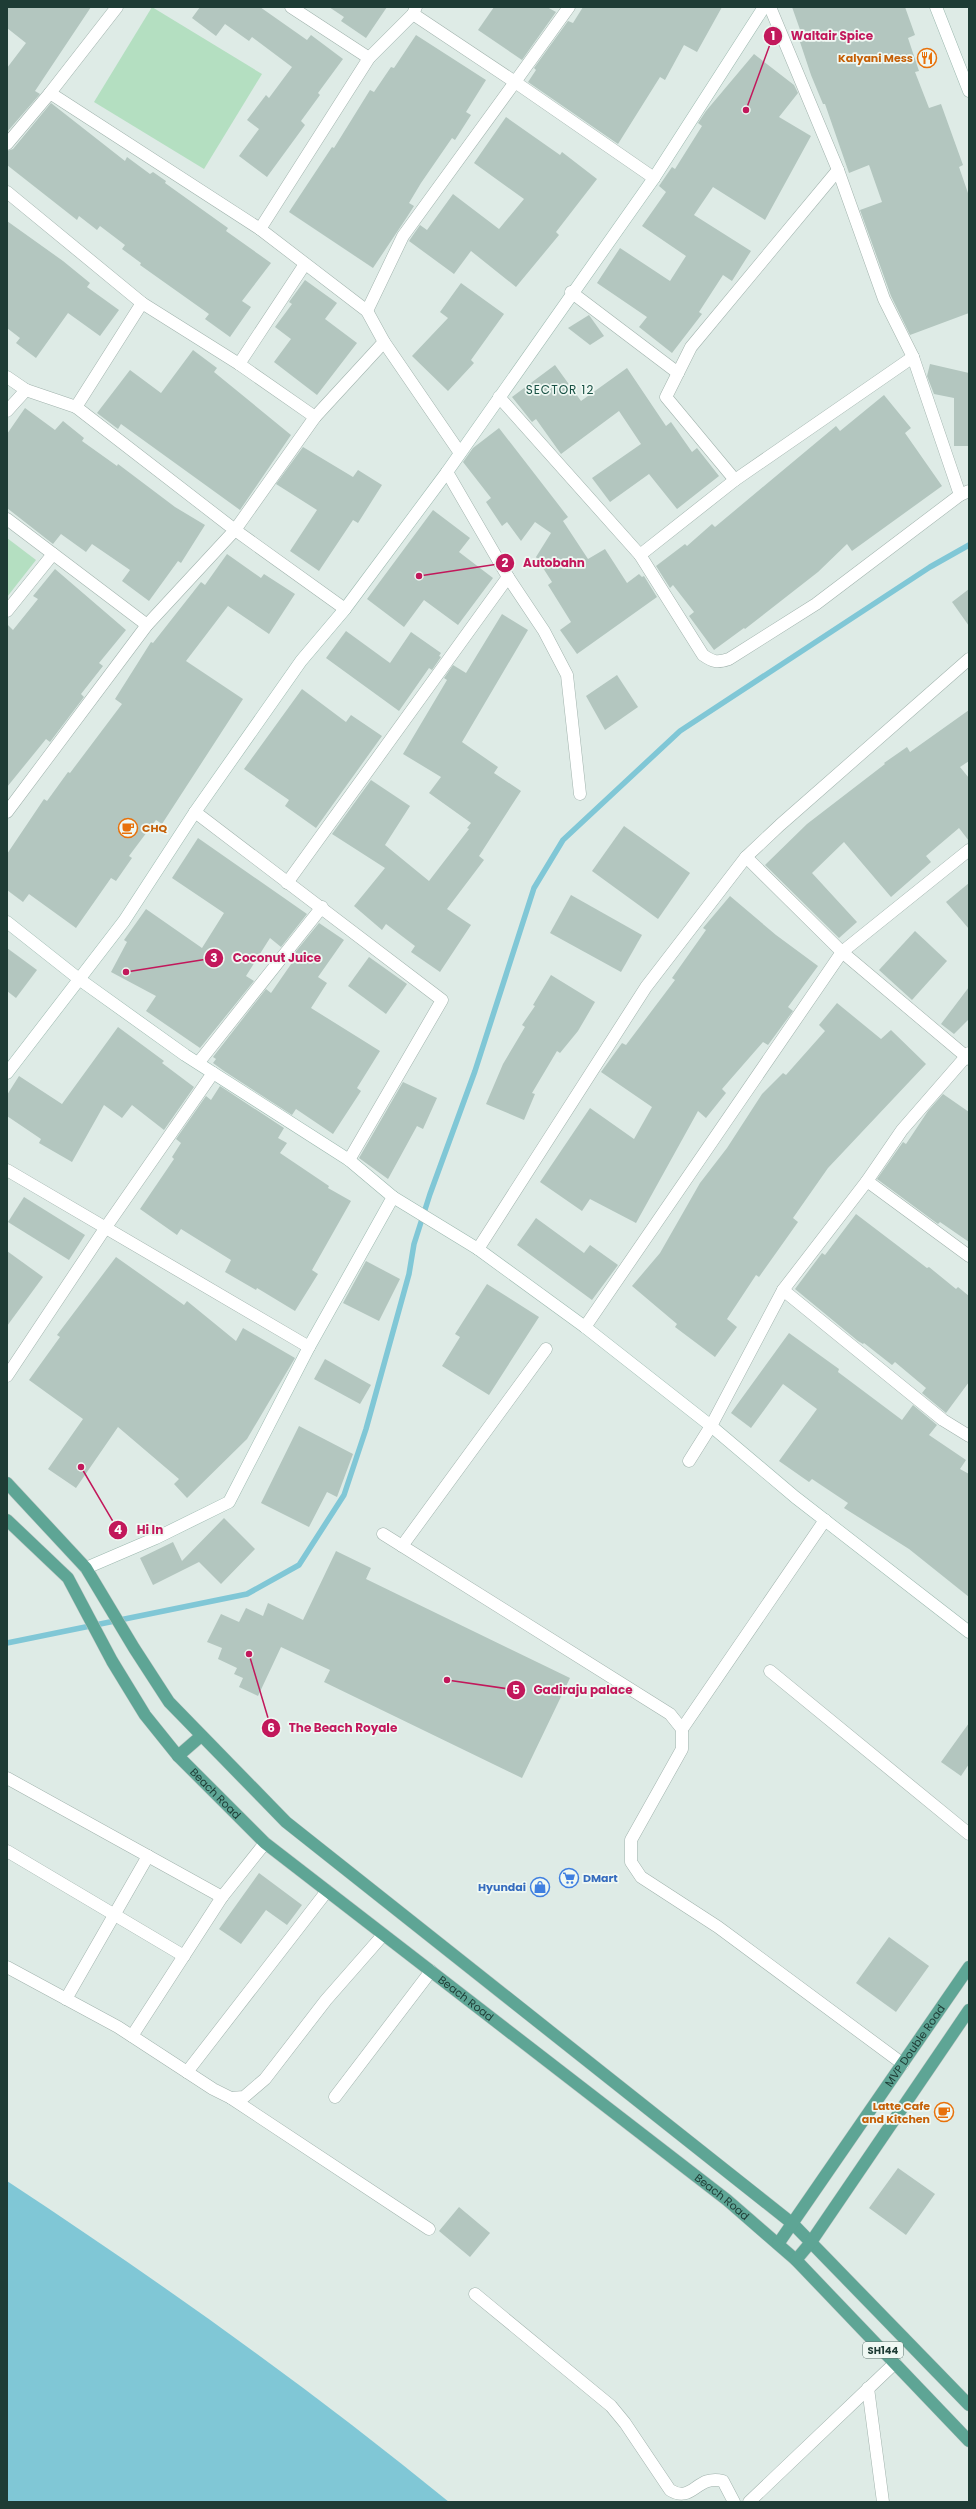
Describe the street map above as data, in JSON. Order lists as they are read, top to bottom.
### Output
{
  "streets": {
    "main road": ["Beach Road", "MVP Double Road", "SH144"]
  },
  "crossings": [
    ["Beach Road", "MVP Double Road"]
  ],
  "districts": ["SECTOR 12"],
  "places": {
    "restaurant": ["Kalyani Mess"],
    "other": [
      "Waltair Spice",
      "Autobahn",
      "Coconut Juice",
      "Hi In",
      "The Beach Royale",
      "Gadiraju palace"
    ],
    "cafe": ["CHQ", "Latte Cafe and Kitchen"],
    "supermarket": ["DMart"],
    "shop": ["Hyundai"]
  }
}
